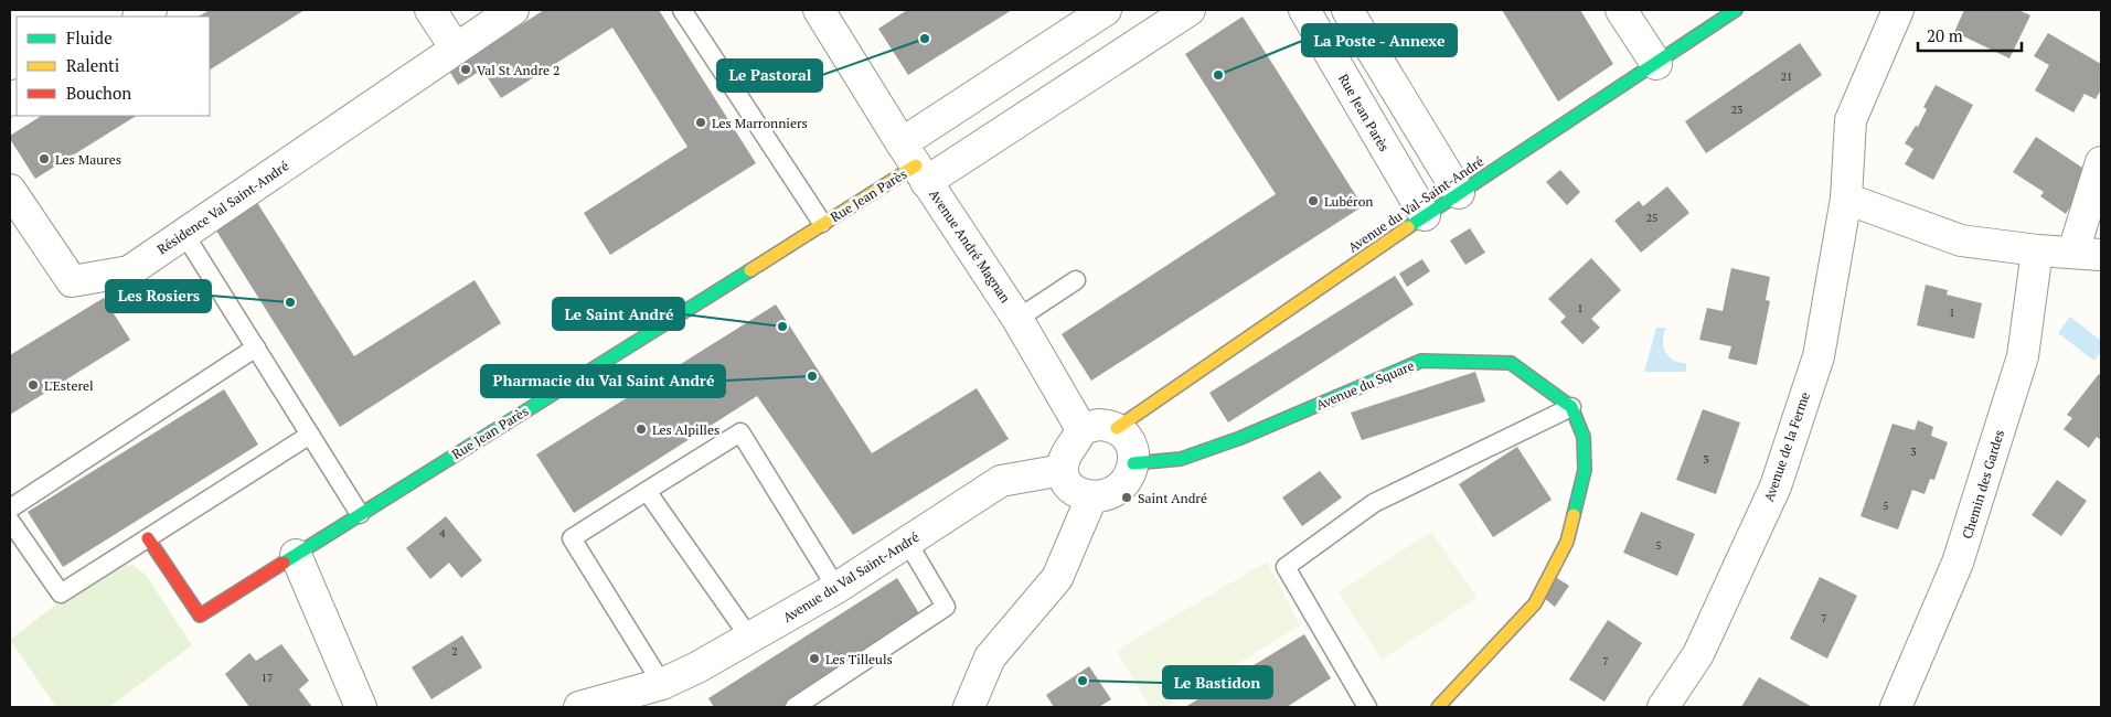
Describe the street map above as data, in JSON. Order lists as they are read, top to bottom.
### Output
{
  "streets": {
    "street": [
      "Rue Jean Parès",
      "Avenue du Val-Saint-André",
      "Résidence Val Saint-André",
      "Avenue André Magnan",
      "Avenue du Square",
      "Avenue de la Ferme",
      "Chemin des Gardes",
      "Avenue du Val Saint-André"
    ]
  },
  "crossings": [
    ["Rue Jean Parès", "Avenue du Val-Saint-André"],
    ["Rue Jean Parès", "Avenue André Magnan"],
    ["Avenue du Val-Saint-André", "Avenue André Magnan"],
    ["Avenue du Val-Saint-André", "Avenue du Square"],
    ["Avenue du Val-Saint-André", "Avenue du Val Saint-André"],
    ["Avenue André Magnan", "Avenue du Square"],
    ["Avenue André Magnan", "Avenue du Val Saint-André"],
    ["Avenue du Square", "Avenue du Val Saint-André"]
  ],
  "places": [
    "Le Pastoral",
    "Val St Andre 2",
    "La Poste - Annexe",
    "Les Marronniers",
    "Les Maures",
    "Lubéron",
    "Les Rosiers",
    "Le Saint André",
    "Pharmacie du Val Saint André",
    "L'Esterel",
    "Les Alpilles",
    "Saint André",
    "Les Tilleuls",
    "Le Bastidon"
  ],
  "house_numbers": [
    "21",
    "23",
    "25",
    "1",
    "1",
    "3",
    "3",
    "5",
    "4",
    "5",
    "7",
    "2",
    "7",
    "17"
  ],
  "legend": ["Fluide", "Ralenti", "Bouchon"],
  "scale_bar": "20 m"
}
